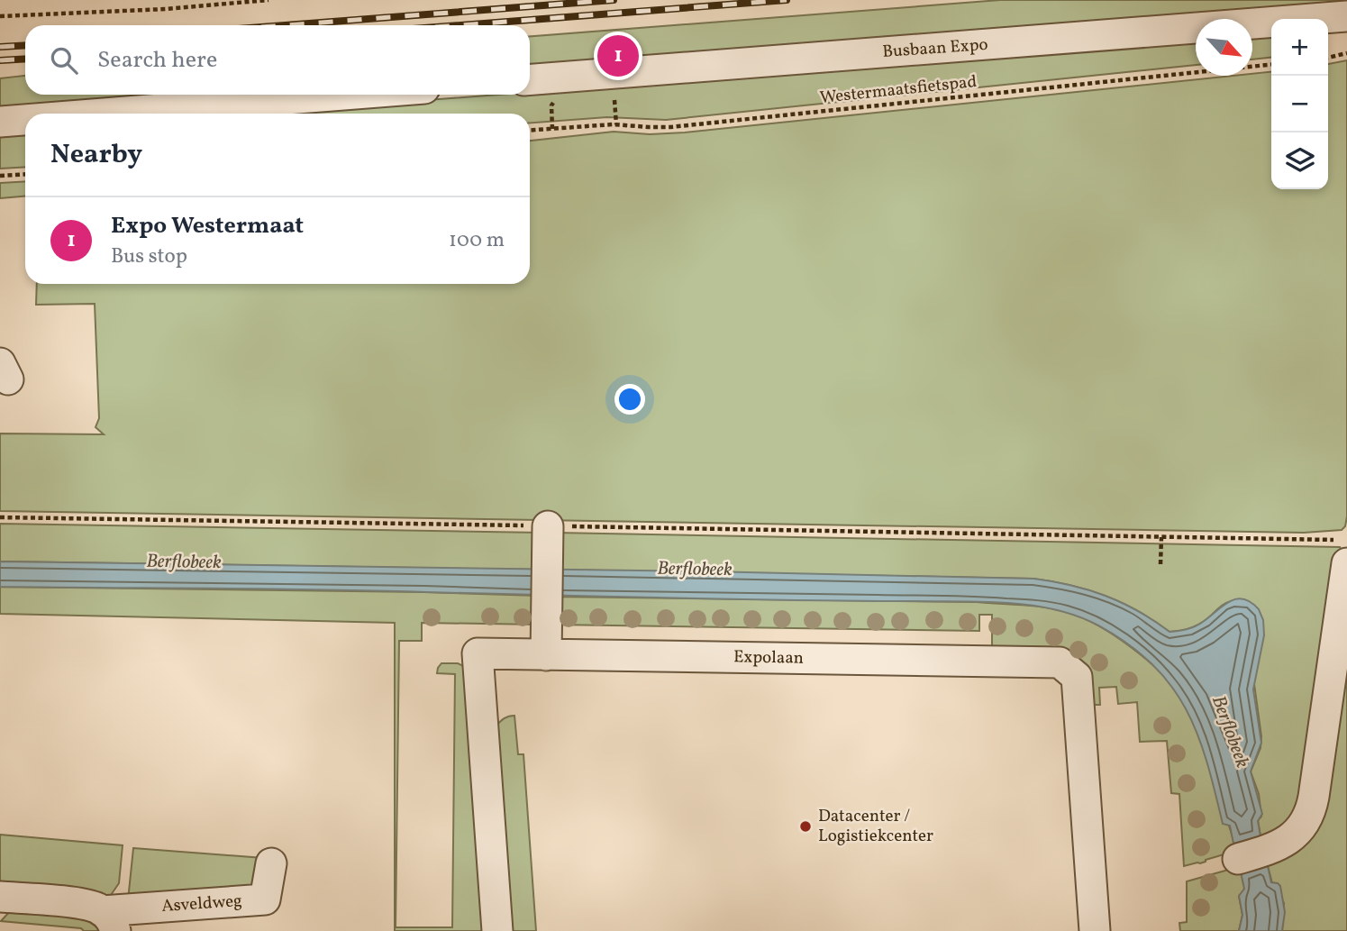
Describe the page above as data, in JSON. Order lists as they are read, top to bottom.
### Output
{
  "streets": {
    "street": ["Busbaan Expo", "Expolaan", "Asveldweg"],
    "path": ["Westermaatsfietspad"]
  },
  "water": ["Berflobeek"],
  "places": ["Datacenter / Logistiekcenter"],
  "north": "bottom right",
  "page": {
    "map_buttons": ["+", "−"],
    "search": "Search here",
    "pins": "1",
    "heading": "Nearby",
    "list": [
      {
        "mark": "1",
        "name": "Expo Westermaat",
        "note": "Bus stop",
        "value": "100 m"
      }
    ]
  }
}
